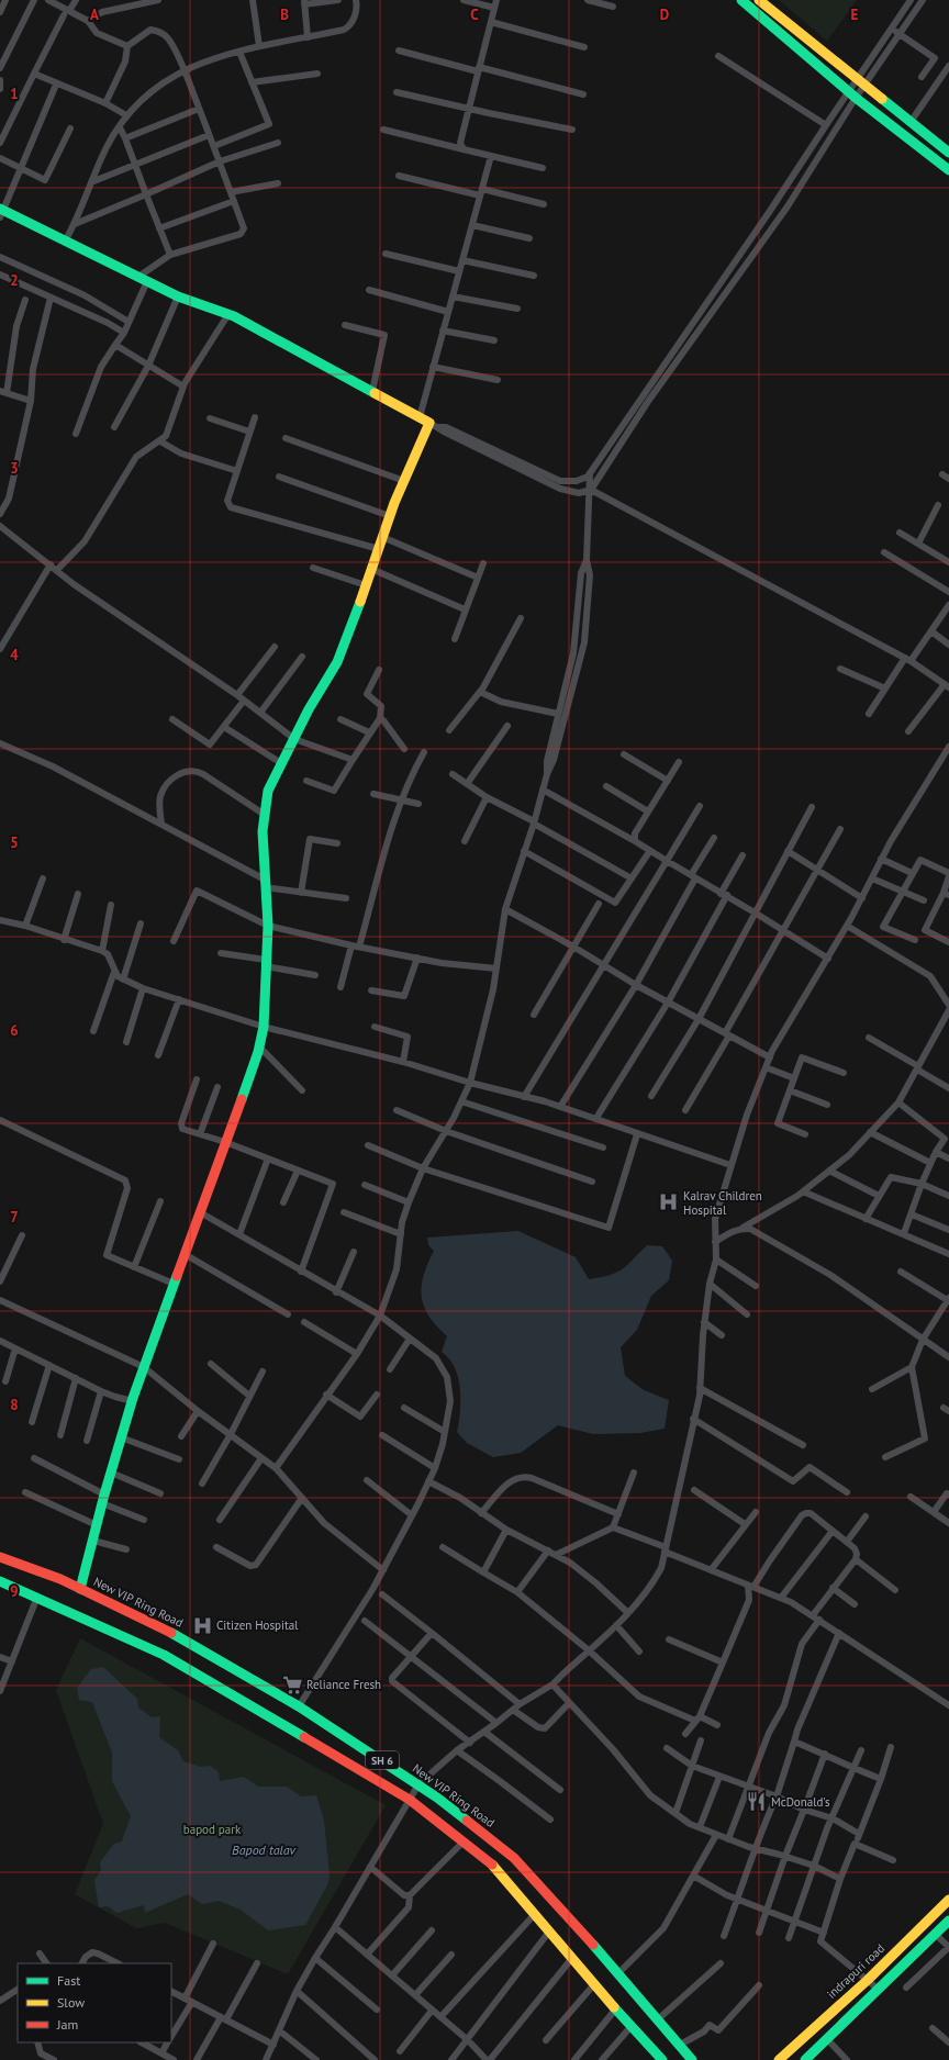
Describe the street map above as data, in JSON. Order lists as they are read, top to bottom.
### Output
{
  "streets": {
    "street": ["New VIP Ring Road", "SH 6", "indrapuri road"]
  },
  "water": ["Bapod talav"],
  "parks": ["bapod park"],
  "places": {
    "hospital": ["Kalrav Children Hospital", "Citizen Hospital"],
    "supermarket": ["Reliance Fresh"],
    "restaurant": ["McDonald's"]
  },
  "legend": ["Fast", "Slow", "Jam"],
  "grid": {
    "columns": [
      "A",
      "B",
      "C",
      "D",
      "E"
    ],
    "rows": [
      "1",
      "2",
      "3",
      "4",
      "5",
      "6",
      "7",
      "8",
      "9"
    ]
  }
}
